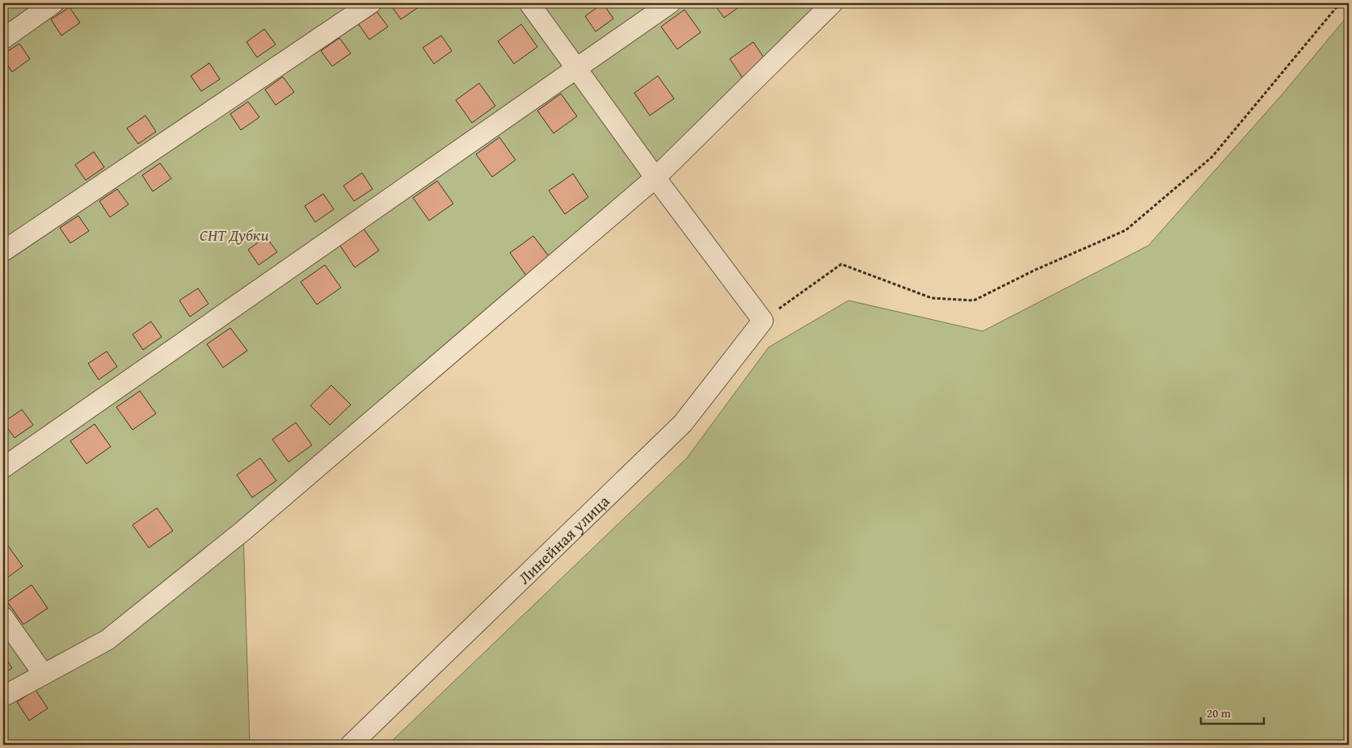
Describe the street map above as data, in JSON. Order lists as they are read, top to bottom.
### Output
{
  "streets": {
    "street": ["Линейная улица"]
  },
  "parks": ["СНТ Дубки"],
  "scale_bar": "20 m"
}
